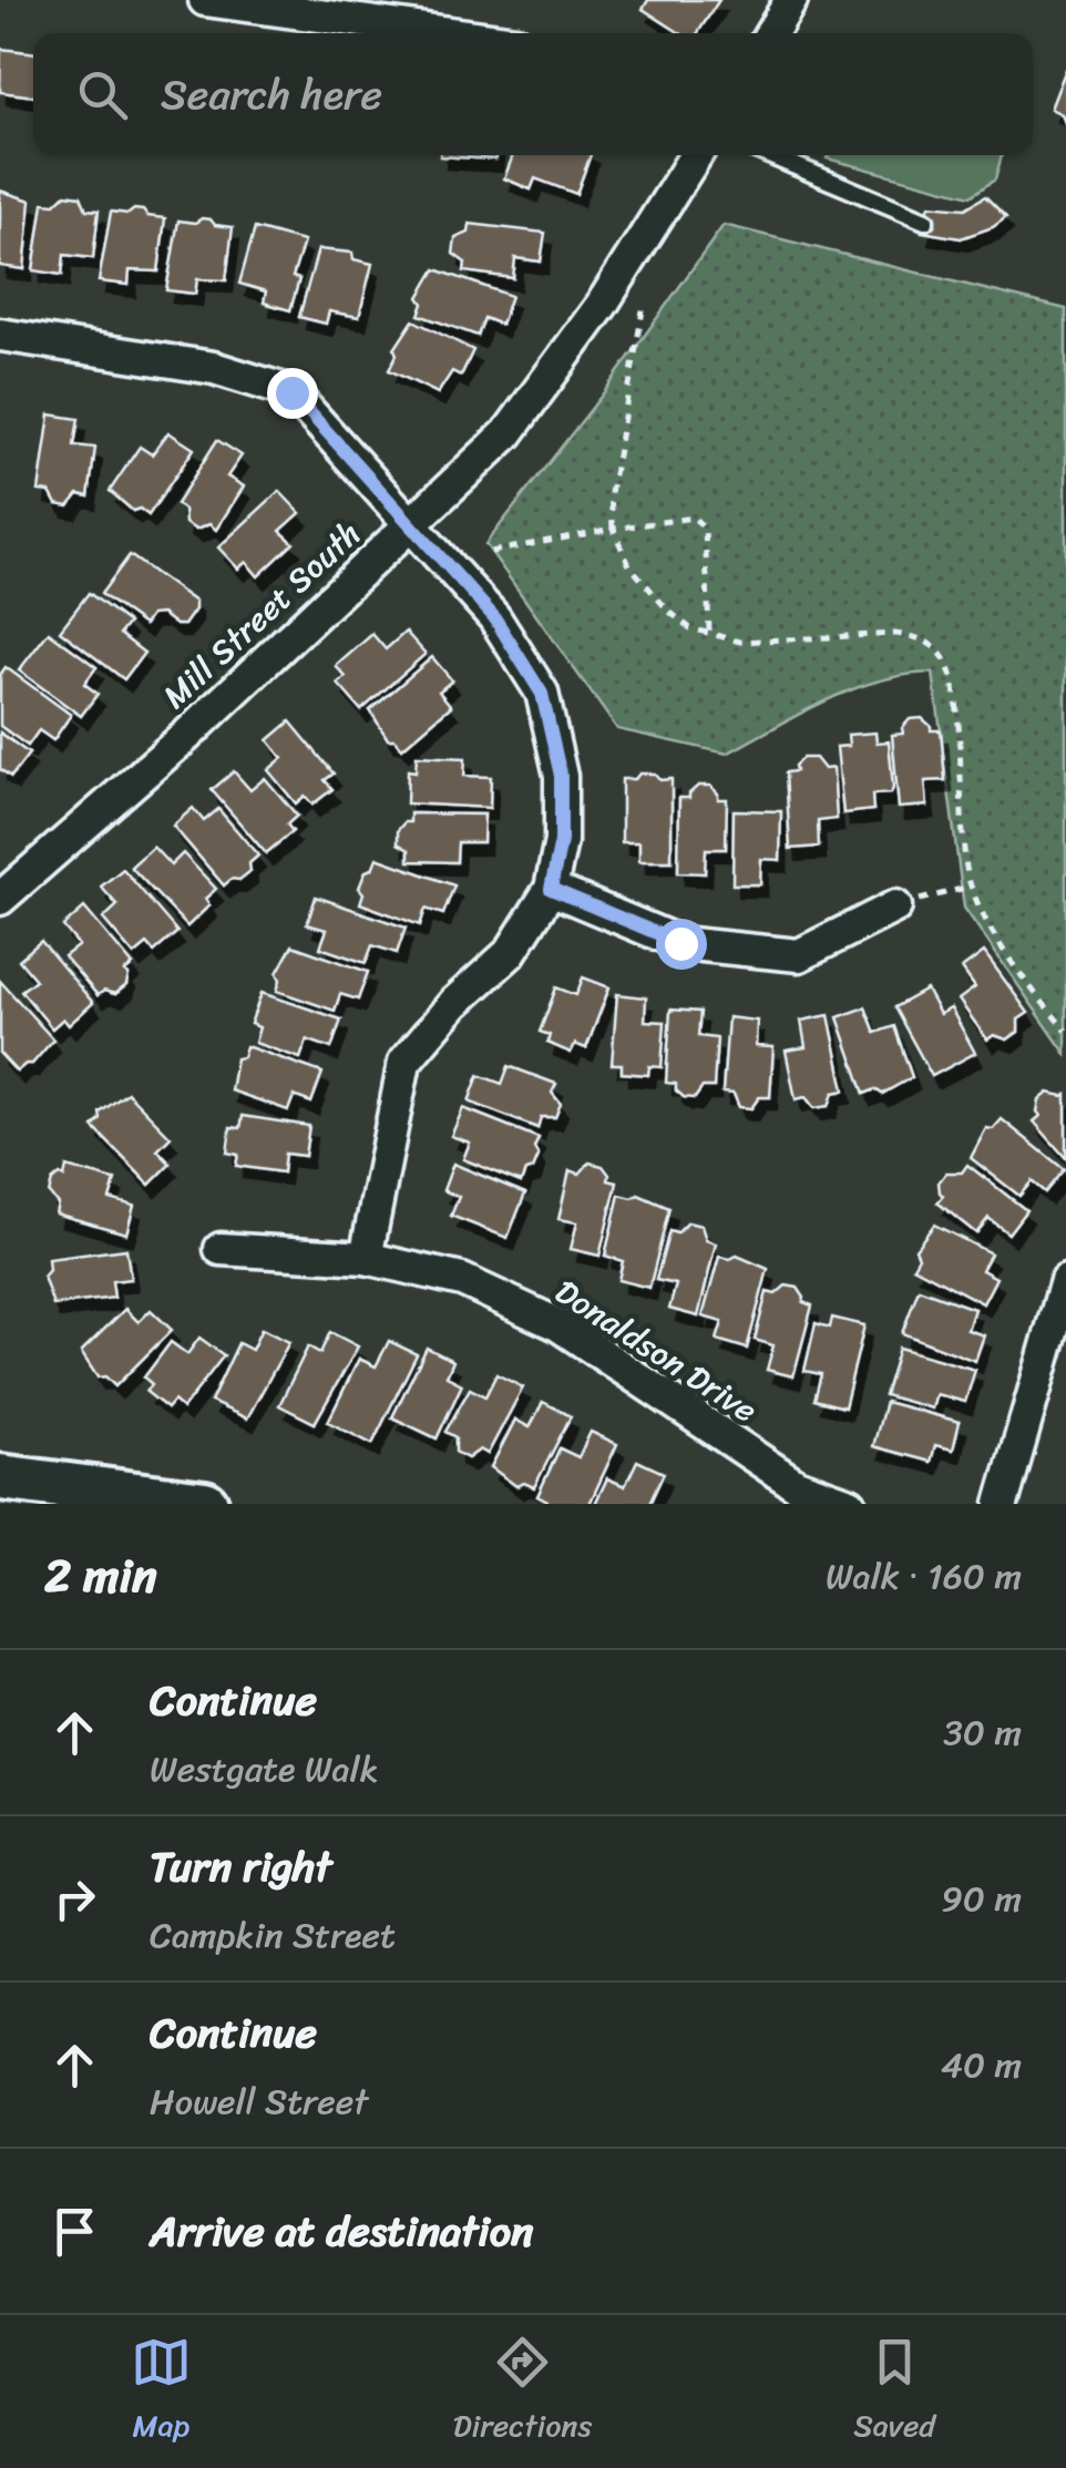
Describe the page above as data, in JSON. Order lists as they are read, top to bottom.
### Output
{
  "streets": {
    "street": ["Mill Street South", "Donaldson Drive"]
  },
  "page": {
    "search": "Search here",
    "heading": ["2 min", "Walk · 160 m"],
    "list": [
      ["Continue", "Westgate Walk", "30 m"],
      ["Turn right", "Campkin Street", "90 m"],
      ["Continue", "Howell Street", "40 m"],
      "Arrive at destination"
    ],
    "nav": ["Map", "Directions", "Saved"]
  }
}
